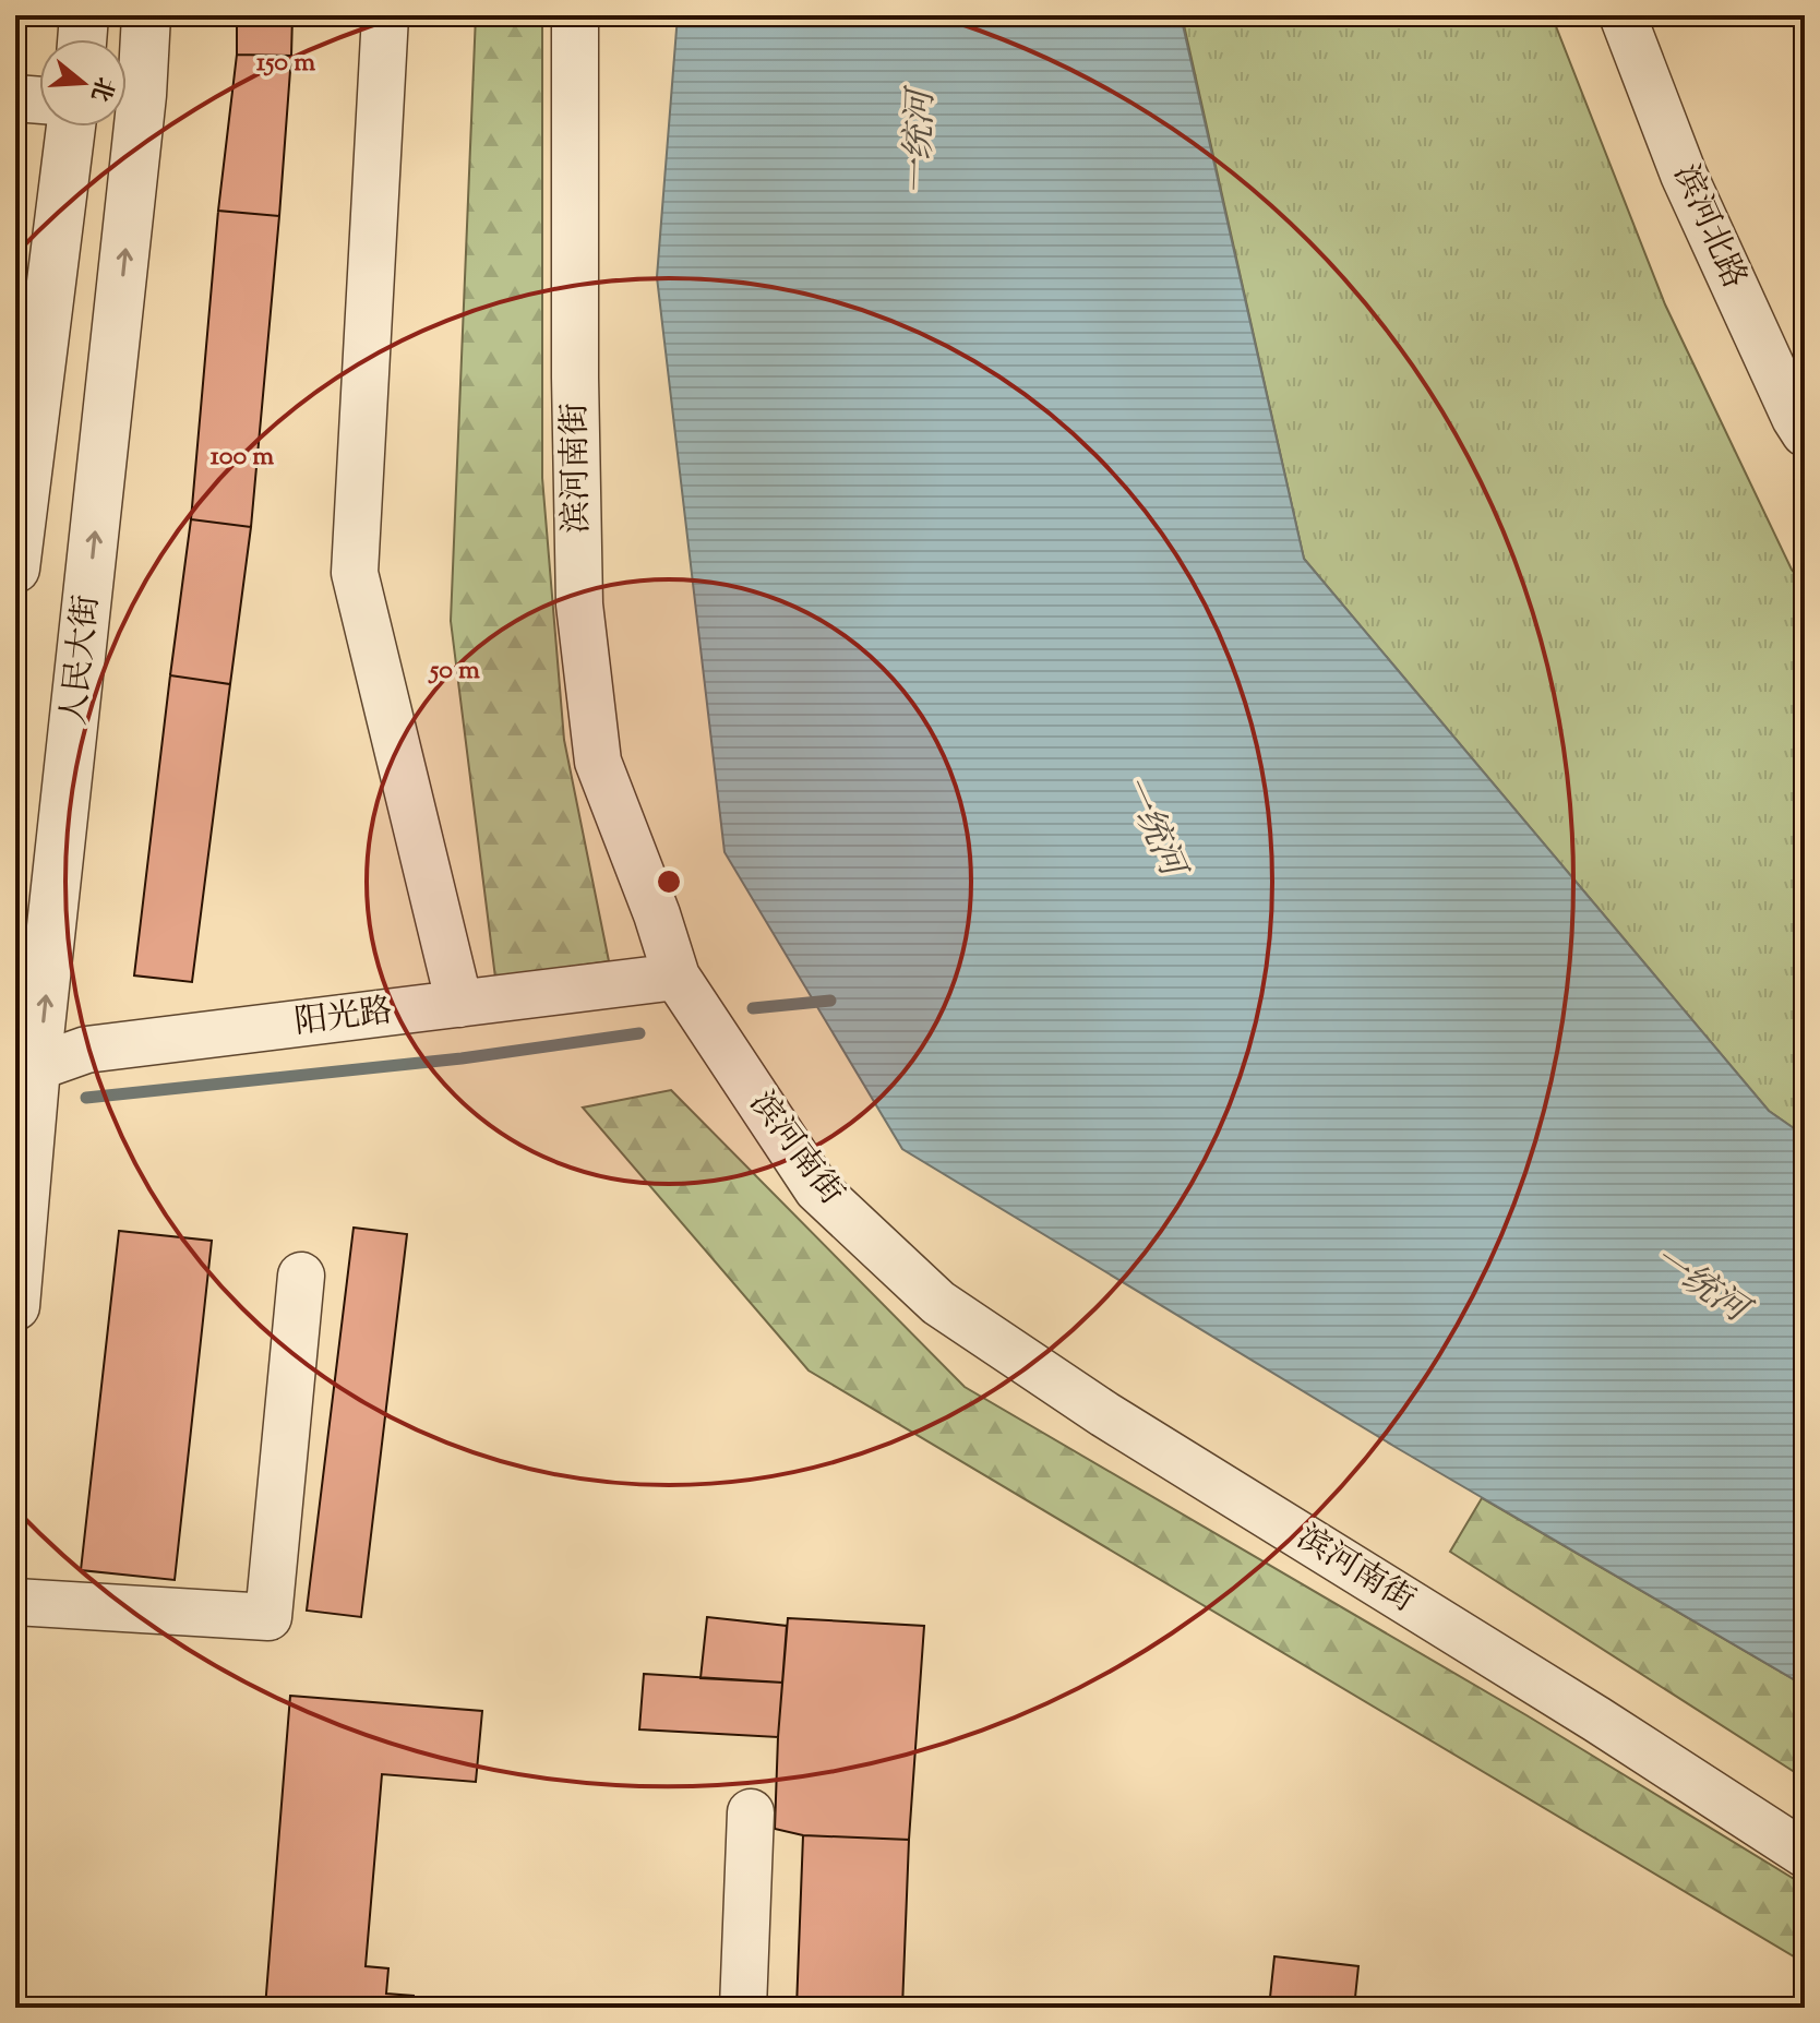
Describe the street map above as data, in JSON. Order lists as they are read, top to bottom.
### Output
{
  "streets": {
    "street": [
      "滨河北路",
      "滨河南街",
      "人民大街",
      "阳光路"
    ]
  },
  "crossings": [
    ["滨河南街", "阳光路"],
    ["人民大街", "阳光路"]
  ],
  "water": ["一统河"],
  "north": "right",
  "rings": ["150 m", "100 m", "50 m"]
}
